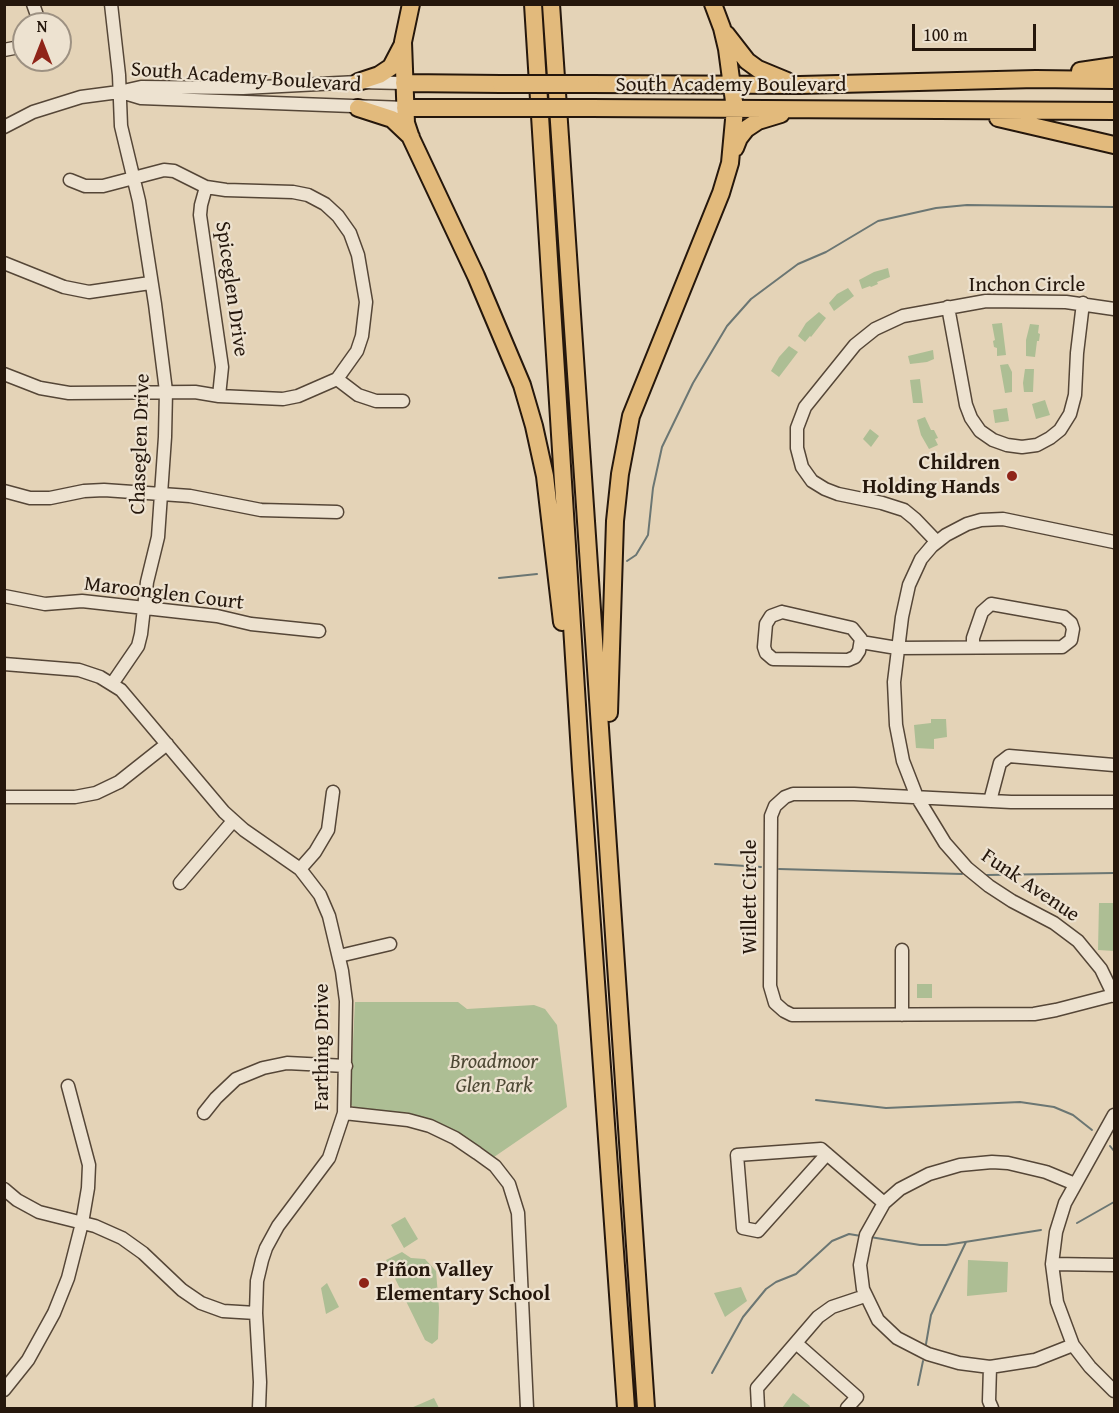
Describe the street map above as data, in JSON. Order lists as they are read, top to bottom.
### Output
{
  "streets": {
    "highway": ["South Academy Boulevard"],
    "street": [
      "Inchon Circle",
      "Spiceglen Drive",
      "Chaseglen Drive",
      "Maroonglen Court",
      "Funk Avenue",
      "Willett Circle",
      "Farthing Drive"
    ]
  },
  "crossings": [
    ["South Academy Boulevard", "Chaseglen Drive"],
    ["Inchon Circle", "Funk Avenue"],
    ["Chaseglen Drive", "Maroonglen Court"],
    ["Chaseglen Drive", "Farthing Drive"],
    ["Funk Avenue", "Willett Circle"]
  ],
  "parks": ["Broadmoor Glen Park"],
  "places": ["Children Holding Hands", "Piñon Valley Elementary School"],
  "scale_bar": "100 m",
  "north": "top"
}
